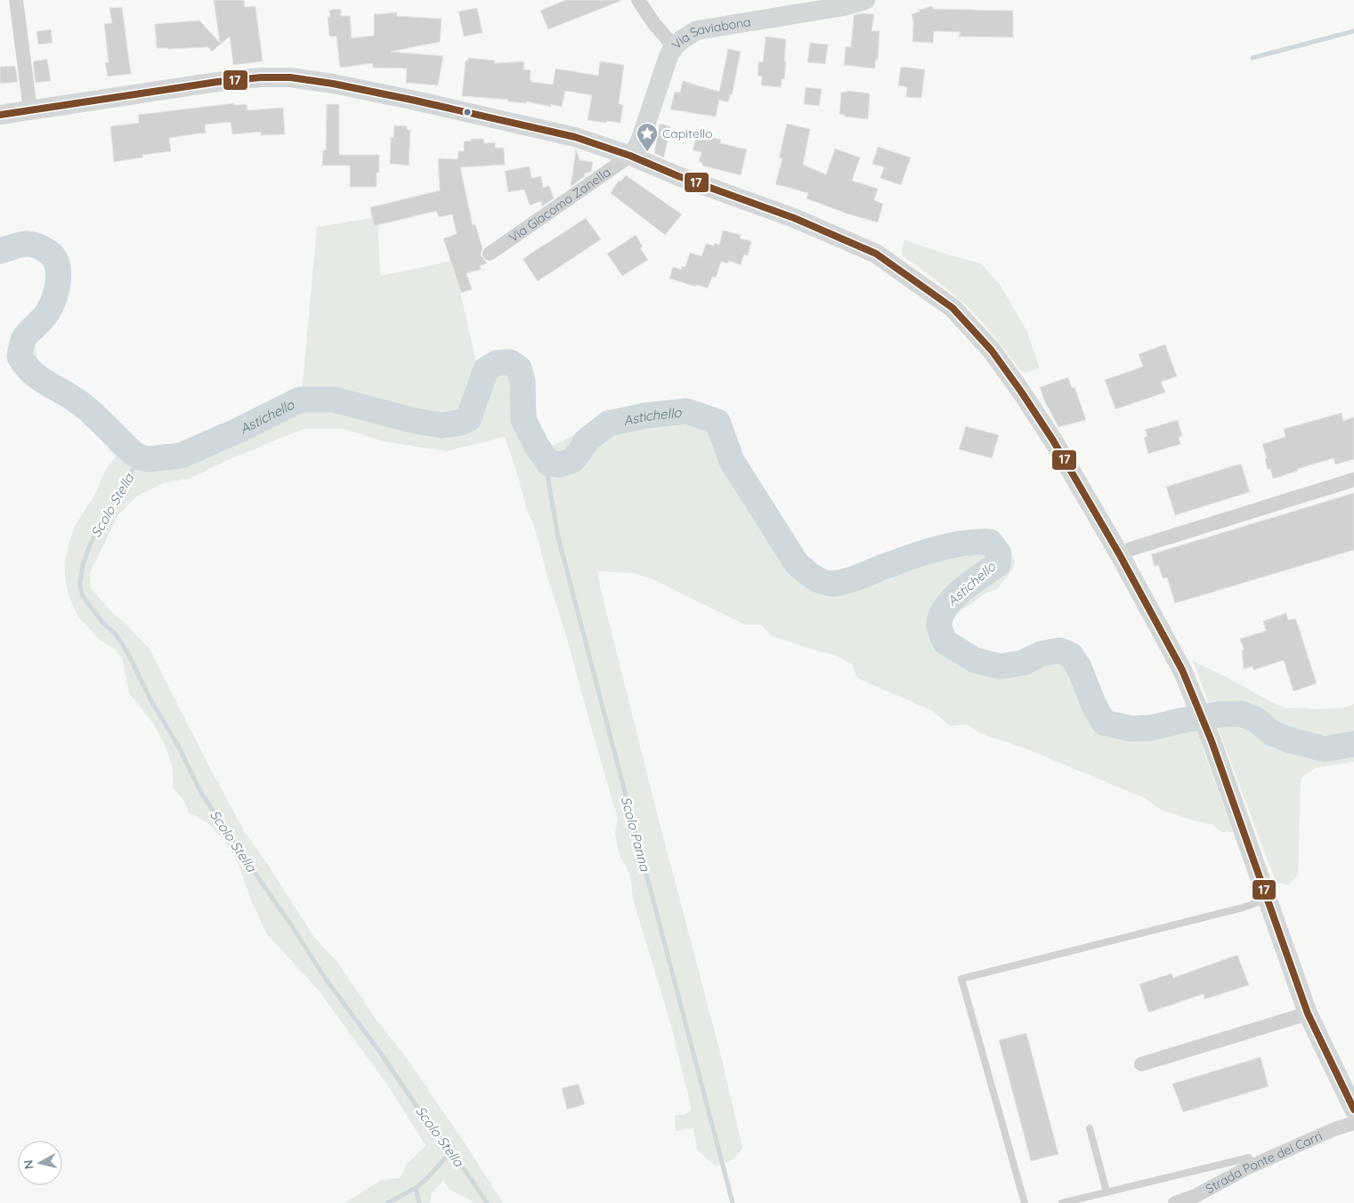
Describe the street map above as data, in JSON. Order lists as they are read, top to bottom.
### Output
{
  "streets": {
    "street": ["Via Saviabona", "Via Giacomo Zanella", "Strada Ponte dei Carri"]
  },
  "crossings": [
    ["Via Saviabona", "Via Giacomo Zanella"]
  ],
  "water": ["Astichello", "Scolo Stella", "Scolo Panna"],
  "places": {
    "place": ["Capitello"]
  },
  "lines": ["transit line 17"],
  "north": "left"
}
